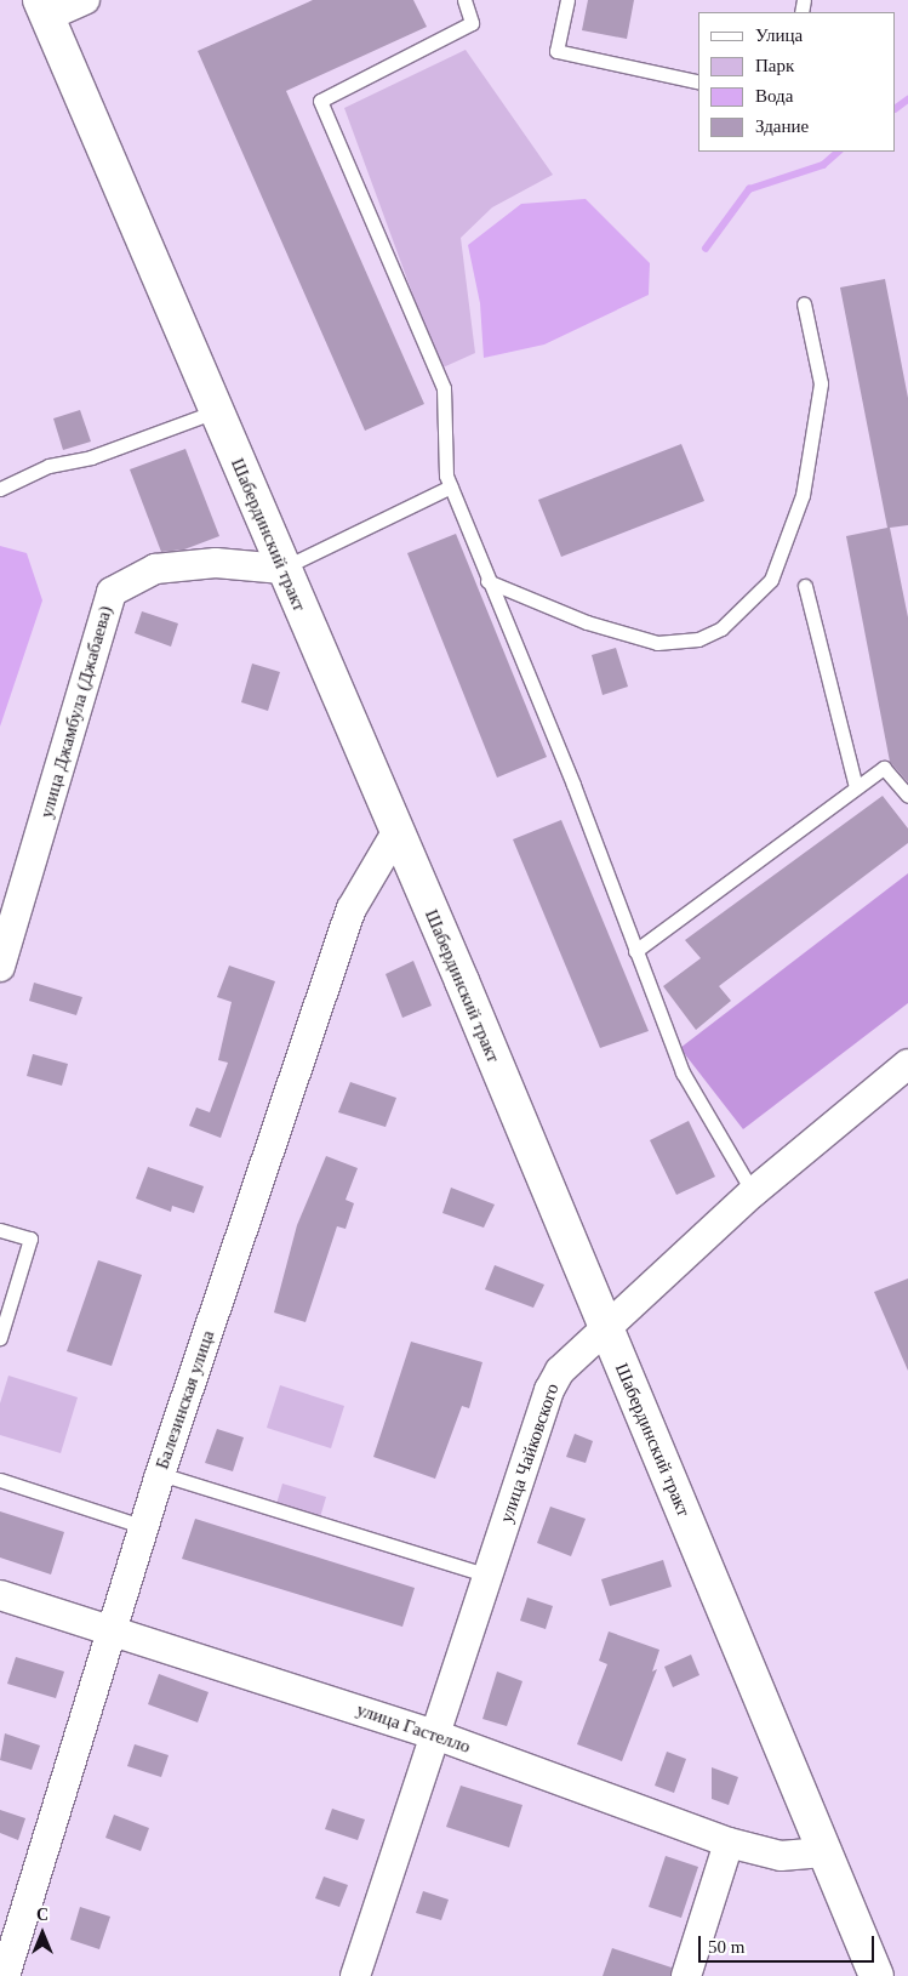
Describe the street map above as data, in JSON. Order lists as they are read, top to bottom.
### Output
{
  "streets": {
    "main road": ["Шабердинский тракт"],
    "street": [
      "улица Джамбула (Джабаева)",
      "Балезинская улица",
      "улица Чайковского",
      "улица Гастелло"
    ]
  },
  "crossings": [
    ["Шабердинский тракт", "улица Джамбула (Джабаева)"],
    ["Шабердинский тракт", "Балезинская улица"],
    ["Шабердинский тракт", "улица Чайковского"],
    ["Шабердинский тракт", "улица Гастелло"],
    ["Балезинская улица", "улица Гастелло"],
    ["улица Чайковского", "улица Гастелло"]
  ],
  "legend": [
    "Улица",
    "Парк",
    "Вода",
    "Здание"
  ],
  "scale_bar": "50 m",
  "north": "top"
}
